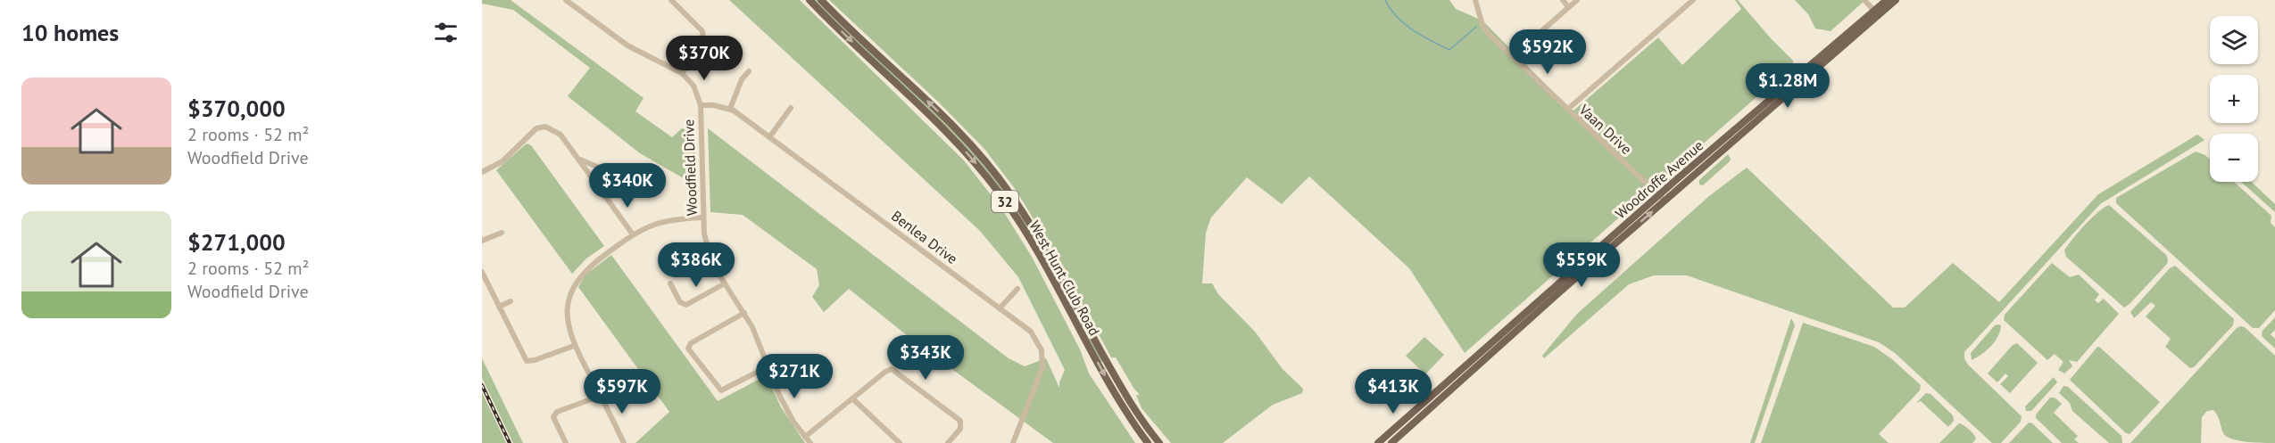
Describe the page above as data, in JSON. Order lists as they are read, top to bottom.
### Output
{
  "streets": {
    "main road": ["Woodroffe Avenue", "32", "West Hunt Club Road"],
    "street": ["Vaan Drive", "Woodfield Drive", "Benlea Drive"]
  },
  "crossings": [
    ["Vaan Drive", "Woodroffe Avenue"],
    ["Woodfield Drive", "Benlea Drive"]
  ],
  "page": {
    "heading": "10 homes",
    "map_buttons": ["+", "−"],
    "price": [
      "$592K",
      "$370K",
      "$1.28M",
      "$340K",
      "$386K",
      "$559K",
      "$343K",
      "$271K",
      "$597K",
      "$413K"
    ],
    "list": [
      {
        "name": "$370,000",
        "note": "2 rooms · 52 m² · Woodfield Drive"
      },
      {
        "name": "$271,000",
        "note": "2 rooms · 52 m² · Woodfield Drive"
      }
    ]
  }
}
